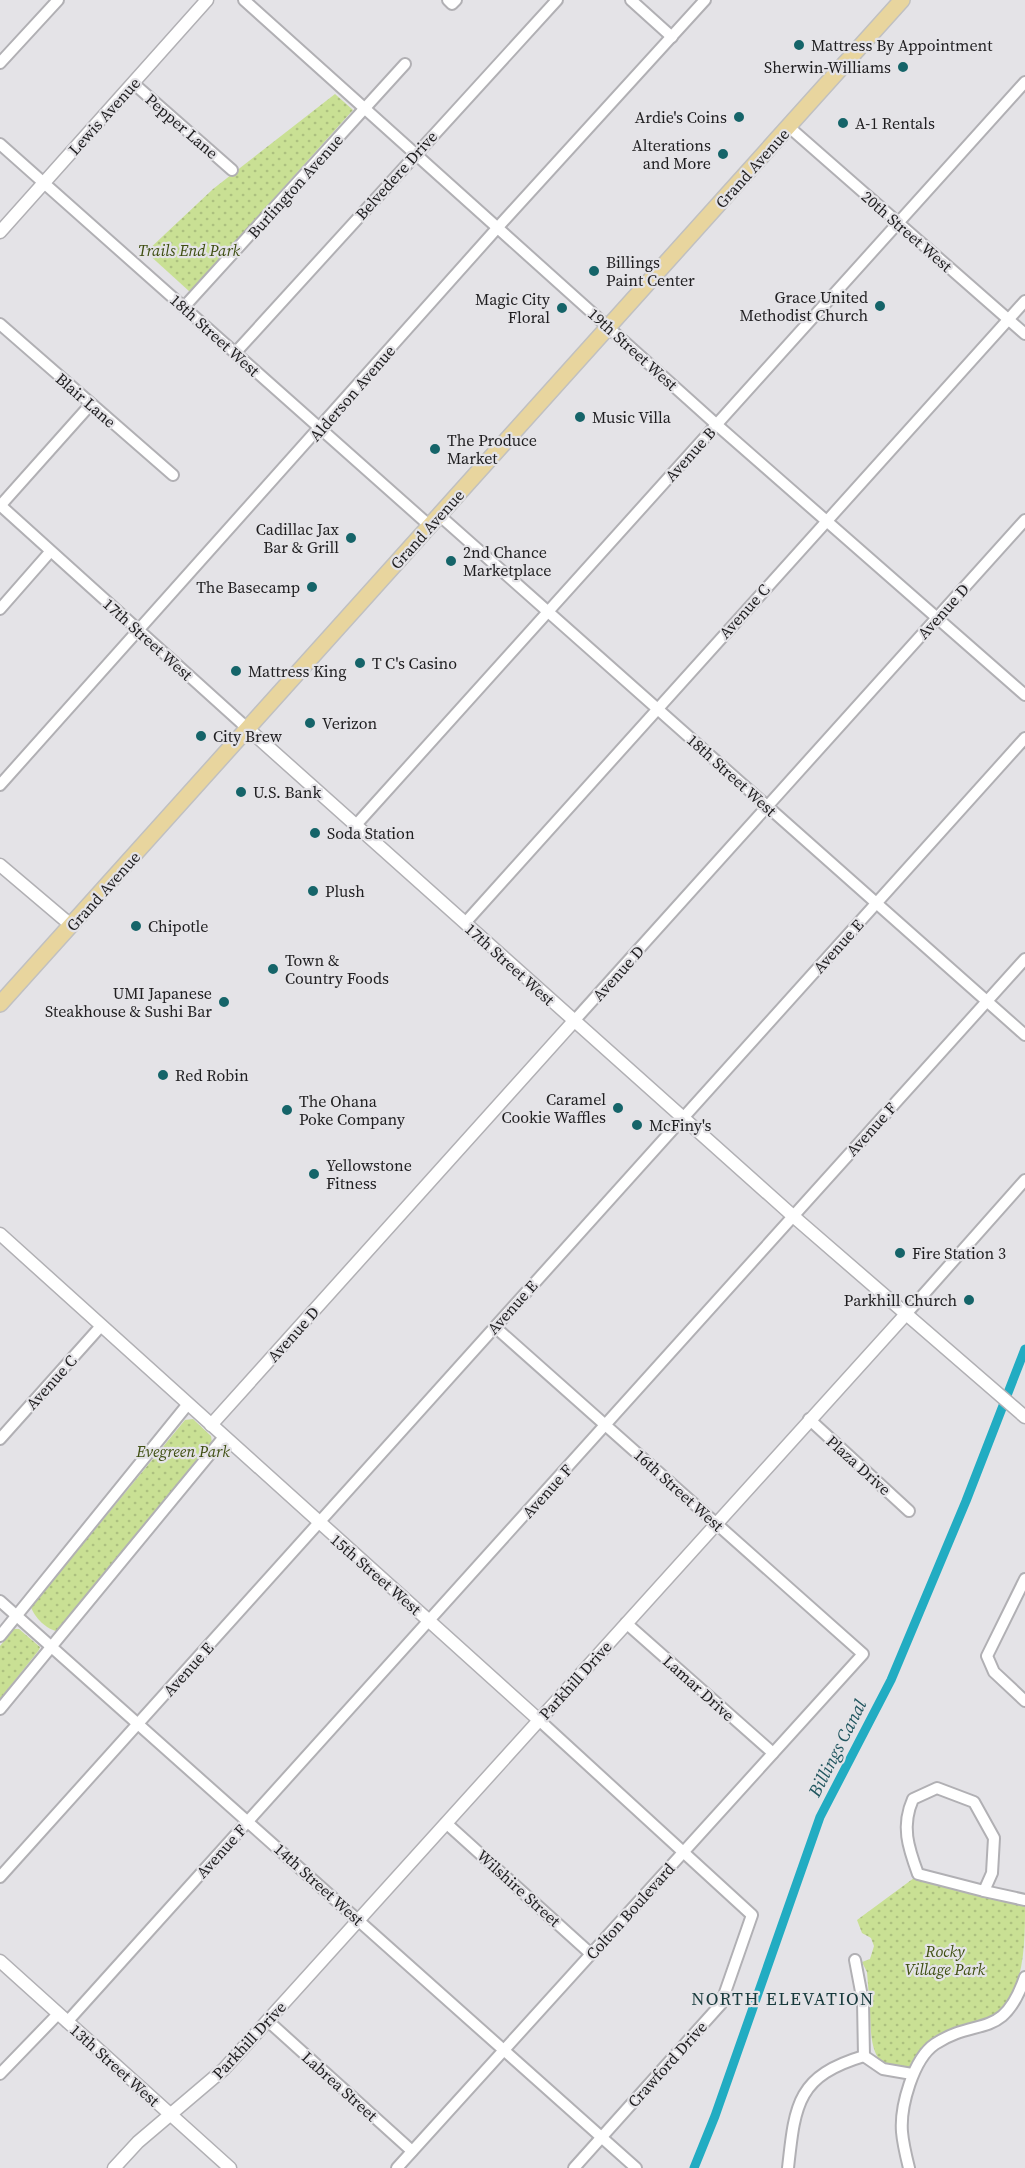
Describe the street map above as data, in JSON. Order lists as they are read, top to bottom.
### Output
{
  "streets": {
    "main road": ["Grand Avenue"],
    "street": [
      "Lewis Avenue",
      "Pepper Lane",
      "Belvedere Drive",
      "Burlington Avenue",
      "20th Street West",
      "18th Street West",
      "19th Street West",
      "Alderson Avenue",
      "Blair Lane",
      "Avenue B",
      "Avenue C",
      "Avenue D",
      "17th Street West",
      "Avenue E",
      "Avenue F",
      "Plaza Drive",
      "16th Street West",
      "15th Street West",
      "Parkhill Drive",
      "Lamar Drive",
      "14th Street West",
      "Wilshire Street",
      "Colton Boulevard",
      "Crawford Drive",
      "13th Street West",
      "Labrea Street"
    ]
  },
  "crossings": [
    ["Lewis Avenue", "Pepper Lane"],
    ["Lewis Avenue", "18th Street West"],
    ["Grand Avenue", "20th Street West"],
    ["Grand Avenue", "18th Street West"],
    ["Grand Avenue", "19th Street West"],
    ["Grand Avenue", "17th Street West"],
    ["Belvedere Drive", "18th Street West"],
    ["Belvedere Drive", "19th Street West"],
    ["Burlington Avenue", "18th Street West"],
    ["Burlington Avenue", "19th Street West"],
    ["20th Street West", "Avenue B"],
    ["20th Street West", "Avenue C"],
    ["18th Street West", "Alderson Avenue"],
    ["18th Street West", "Avenue B"],
    ["18th Street West", "Avenue C"],
    ["18th Street West", "Avenue D"],
    ["18th Street West", "Avenue E"],
    ["18th Street West", "Avenue F"],
    ["19th Street West", "Alderson Avenue"],
    ["19th Street West", "Avenue B"],
    ["19th Street West", "Avenue C"],
    ["19th Street West", "Avenue D"],
    ["Alderson Avenue", "17th Street West"],
    ["Avenue B", "17th Street West"],
    ["Avenue C", "17th Street West"],
    ["Avenue C", "15th Street West"],
    ["Avenue D", "17th Street West"],
    ["Avenue D", "15th Street West"],
    ["17th Street West", "Avenue E"],
    ["17th Street West", "Avenue F"],
    ["17th Street West", "Parkhill Drive"],
    ["Avenue E", "16th Street West"],
    ["Avenue E", "15th Street West"],
    ["Avenue E", "14th Street West"],
    ["Avenue F", "16th Street West"],
    ["Avenue F", "15th Street West"],
    ["Avenue F", "14th Street West"],
    ["Avenue F", "13th Street West"],
    ["Plaza Drive", "Parkhill Drive"],
    ["16th Street West", "Parkhill Drive"],
    ["16th Street West", "Colton Boulevard"],
    ["15th Street West", "Parkhill Drive"],
    ["15th Street West", "Colton Boulevard"],
    ["15th Street West", "Crawford Drive"],
    ["Parkhill Drive", "Lamar Drive"],
    ["Parkhill Drive", "14th Street West"],
    ["Parkhill Drive", "Wilshire Street"],
    ["Parkhill Drive", "13th Street West"],
    ["Parkhill Drive", "Labrea Street"],
    ["Lamar Drive", "Colton Boulevard"],
    ["14th Street West", "Colton Boulevard"],
    ["14th Street West", "Crawford Drive"],
    ["Wilshire Street", "Colton Boulevard"],
    ["Colton Boulevard", "Labrea Street"]
  ],
  "districts": ["NORTH ELEVATION"],
  "water": ["Billings Canal"],
  "parks": ["Trails End Park", "Evegreen Park", "Rocky Village Park"],
  "places": [
    "Mattress By Appointment",
    "Sherwin-Williams",
    "Ardie's Coins",
    "A-1 Rentals",
    "Alterations and More",
    "Billings Paint Center",
    "Grace United Methodist Church",
    "Magic City Floral",
    "Music Villa",
    "The Produce Market",
    "Cadillac Jax Bar & Grill",
    "2nd Chance Marketplace",
    "The Basecamp",
    "T C's Casino",
    "Mattress King",
    "Verizon",
    "City Brew",
    "U.S. Bank",
    "Soda Station",
    "Plush",
    "Chipotle",
    "Town & Country Foods",
    "UMI Japanese Steakhouse & Sushi Bar",
    "Red Robin",
    "Caramel Cookie Waffles",
    "The Ohana Poke Company",
    "McFiny's",
    "Yellowstone Fitness",
    "Fire Station 3",
    "Parkhill Church"
  ]
}
